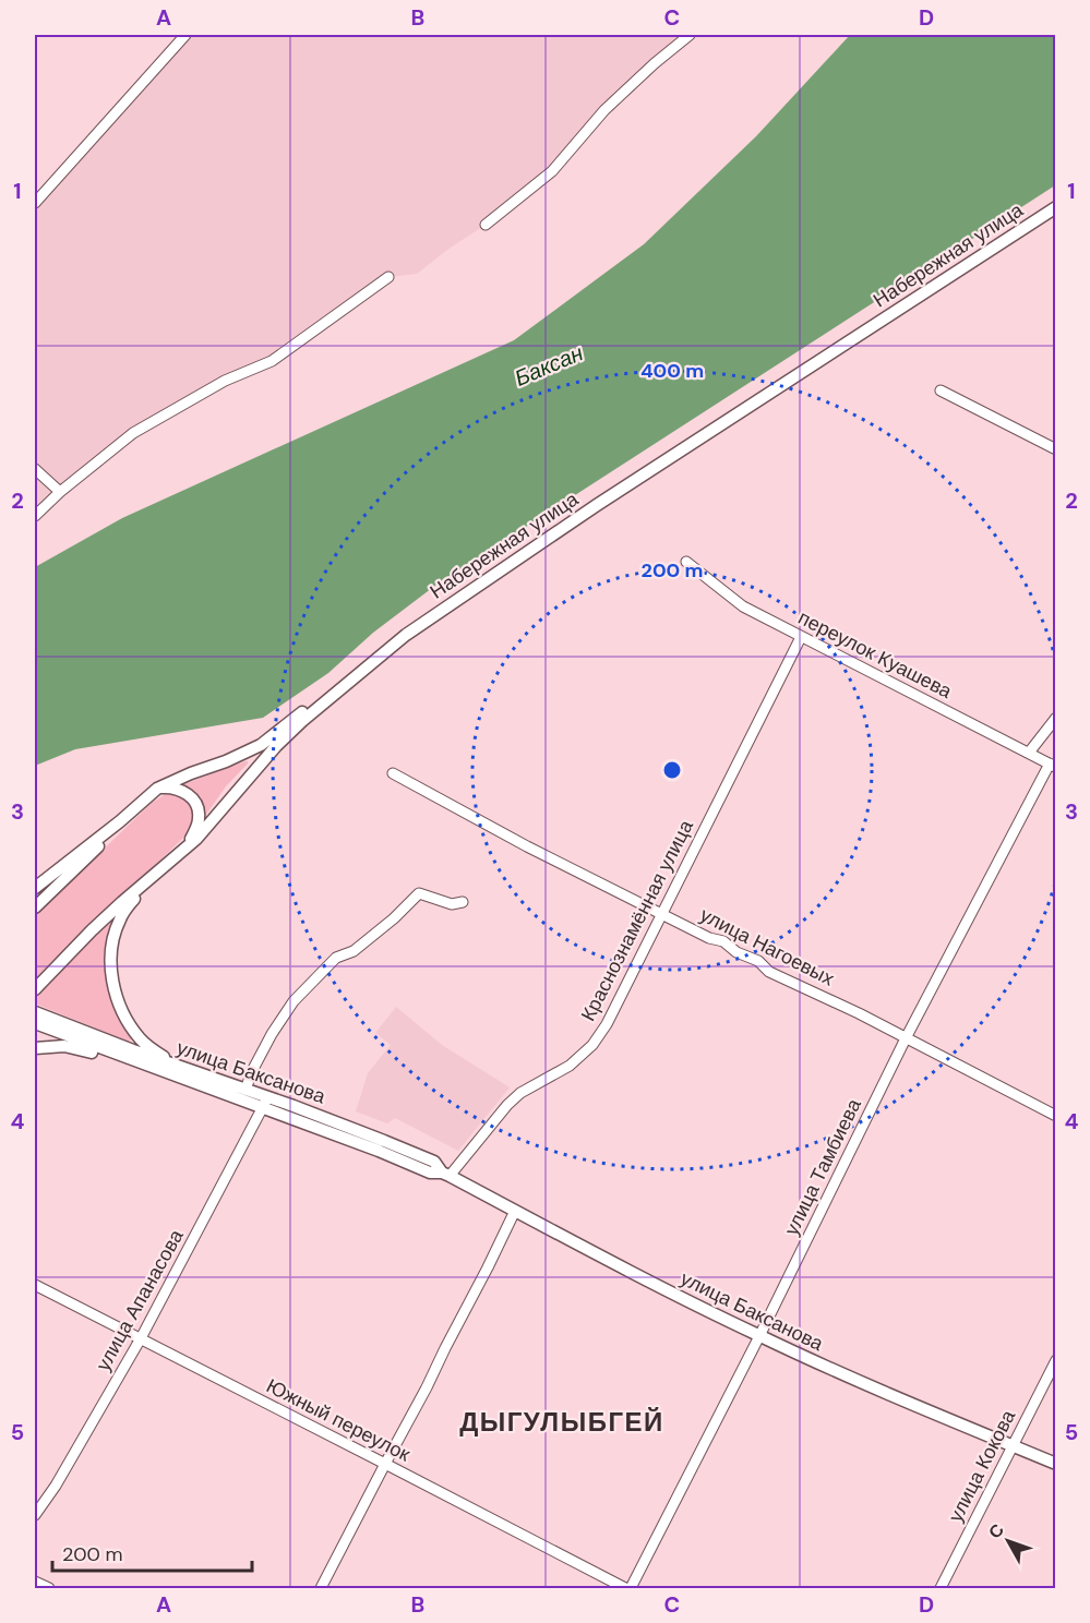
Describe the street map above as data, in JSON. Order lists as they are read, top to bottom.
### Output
{
  "streets": {
    "main road": ["Набережная улица", "улица Баксанова"],
    "street": [
      "переулок Куашева",
      "Краснознамённая улица",
      "улица Нагоевых",
      "улица Тамбиева",
      "улица Апанасова",
      "Южный переулок",
      "улица Кокова"
    ]
  },
  "crossings": [
    ["переулок Куашева", "Краснознамённая улица"],
    ["переулок Куашева", "улица Тамбиева"],
    ["Краснознамённая улица", "улица Нагоевых"],
    ["Краснознамённая улица", "улица Баксанова"],
    ["улица Нагоевых", "улица Тамбиева"],
    ["улица Баксанова", "улица Тамбиева"],
    ["улица Баксанова", "улица Апанасова"],
    ["улица Баксанова", "улица Кокова"],
    ["улица Апанасова", "Южный переулок"]
  ],
  "districts": ["ДЫГУЛЫБГЕЙ"],
  "water": ["Баксан"],
  "scale_bar": "200 m",
  "north": "top left",
  "grid": {
    "columns": [
      "A",
      "B",
      "C",
      "D"
    ],
    "rows": [
      "1",
      "2",
      "3",
      "4",
      "5"
    ]
  },
  "rings": ["400 m", "200 m"]
}
